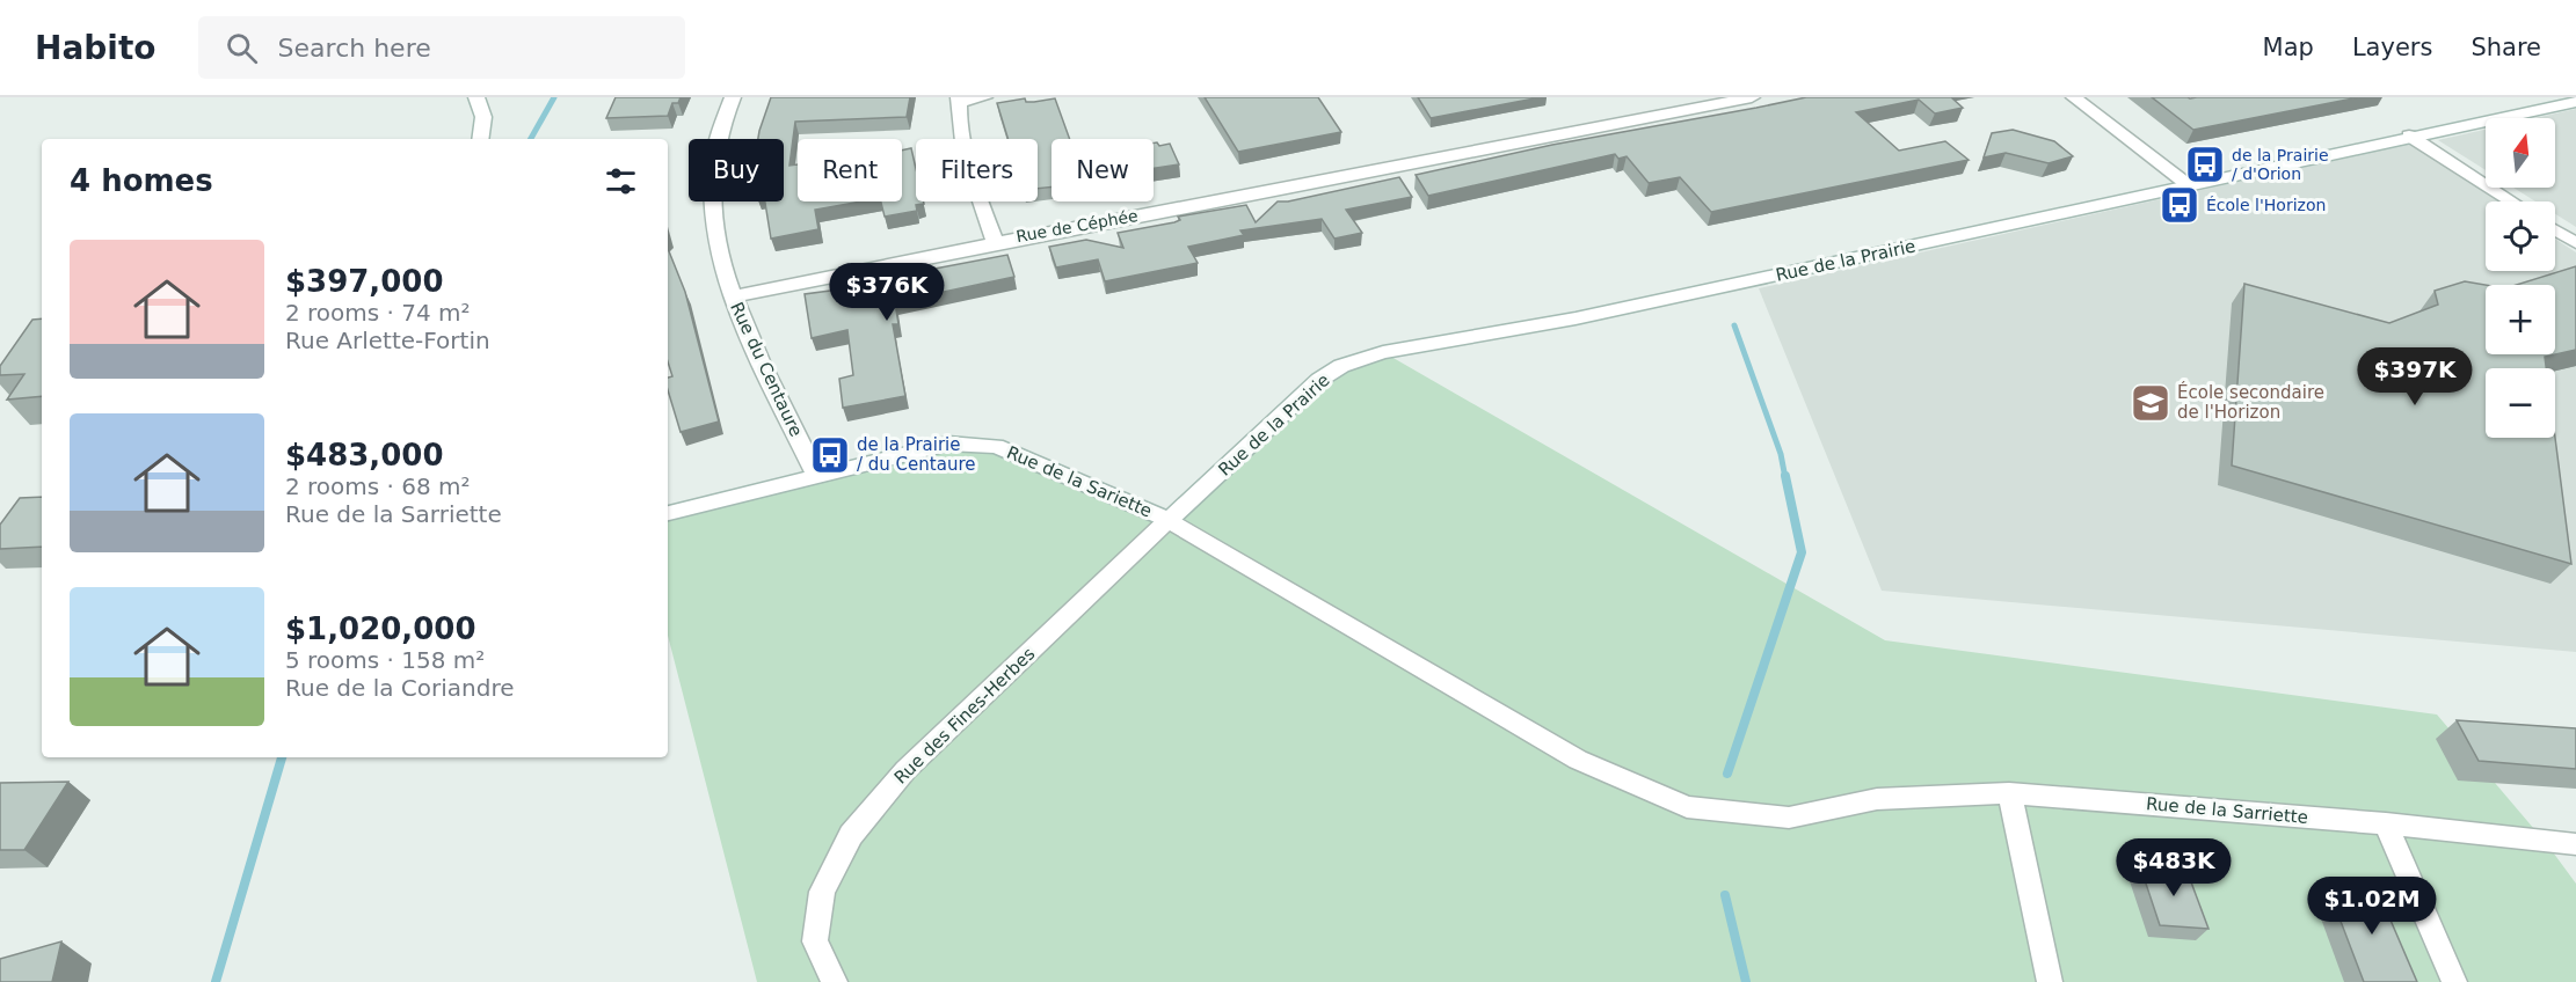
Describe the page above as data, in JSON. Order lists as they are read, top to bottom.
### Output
{
  "streets": {
    "street": [
      "Rue de Céphée",
      "Rue de la Prairie",
      "Rue du Centaure",
      "Rue de la Sariette",
      "Rue des Fines-Herbes",
      "Rue de la Sarriette"
    ]
  },
  "crossings": [
    ["Rue de Céphée", "Rue du Centaure"],
    ["Rue de la Prairie", "Rue de la Sariette"],
    ["Rue de la Prairie", "Rue des Fines-Herbes"],
    ["Rue du Centaure", "Rue de la Sariette"],
    ["Rue de la Sariette", "Rue des Fines-Herbes"],
    ["Rue de la Sariette", "Rue de la Sarriette"]
  ],
  "places": {
    "bus stop": ["de la Prairie / d'Orion", "École l'Horizon", "de la Prairie / du Centaure"],
    "school or university": ["École secondaire de l'Horizon"]
  },
  "north": "top",
  "page": {
    "header": "Habito",
    "search": "Search here",
    "nav": ["Map", "Layers", "Share"],
    "map_buttons": ["+", "−"],
    "chip": [
      "Buy",
      "Rent",
      "Filters",
      "New"
    ],
    "heading": "4 homes",
    "list": [
      {
        "name": "$397,000",
        "note": "2 rooms · 74 m² · Rue Arlette-Fortin"
      },
      {
        "name": "$483,000",
        "note": "2 rooms · 68 m² · Rue de la Sarriette"
      },
      {
        "name": "$1,020,000",
        "note": "5 rooms · 158 m² · Rue de la Coriandre"
      }
    ],
    "price": [
      "$376K",
      "$397K",
      "$483K",
      "$1.02M"
    ]
  }
}
